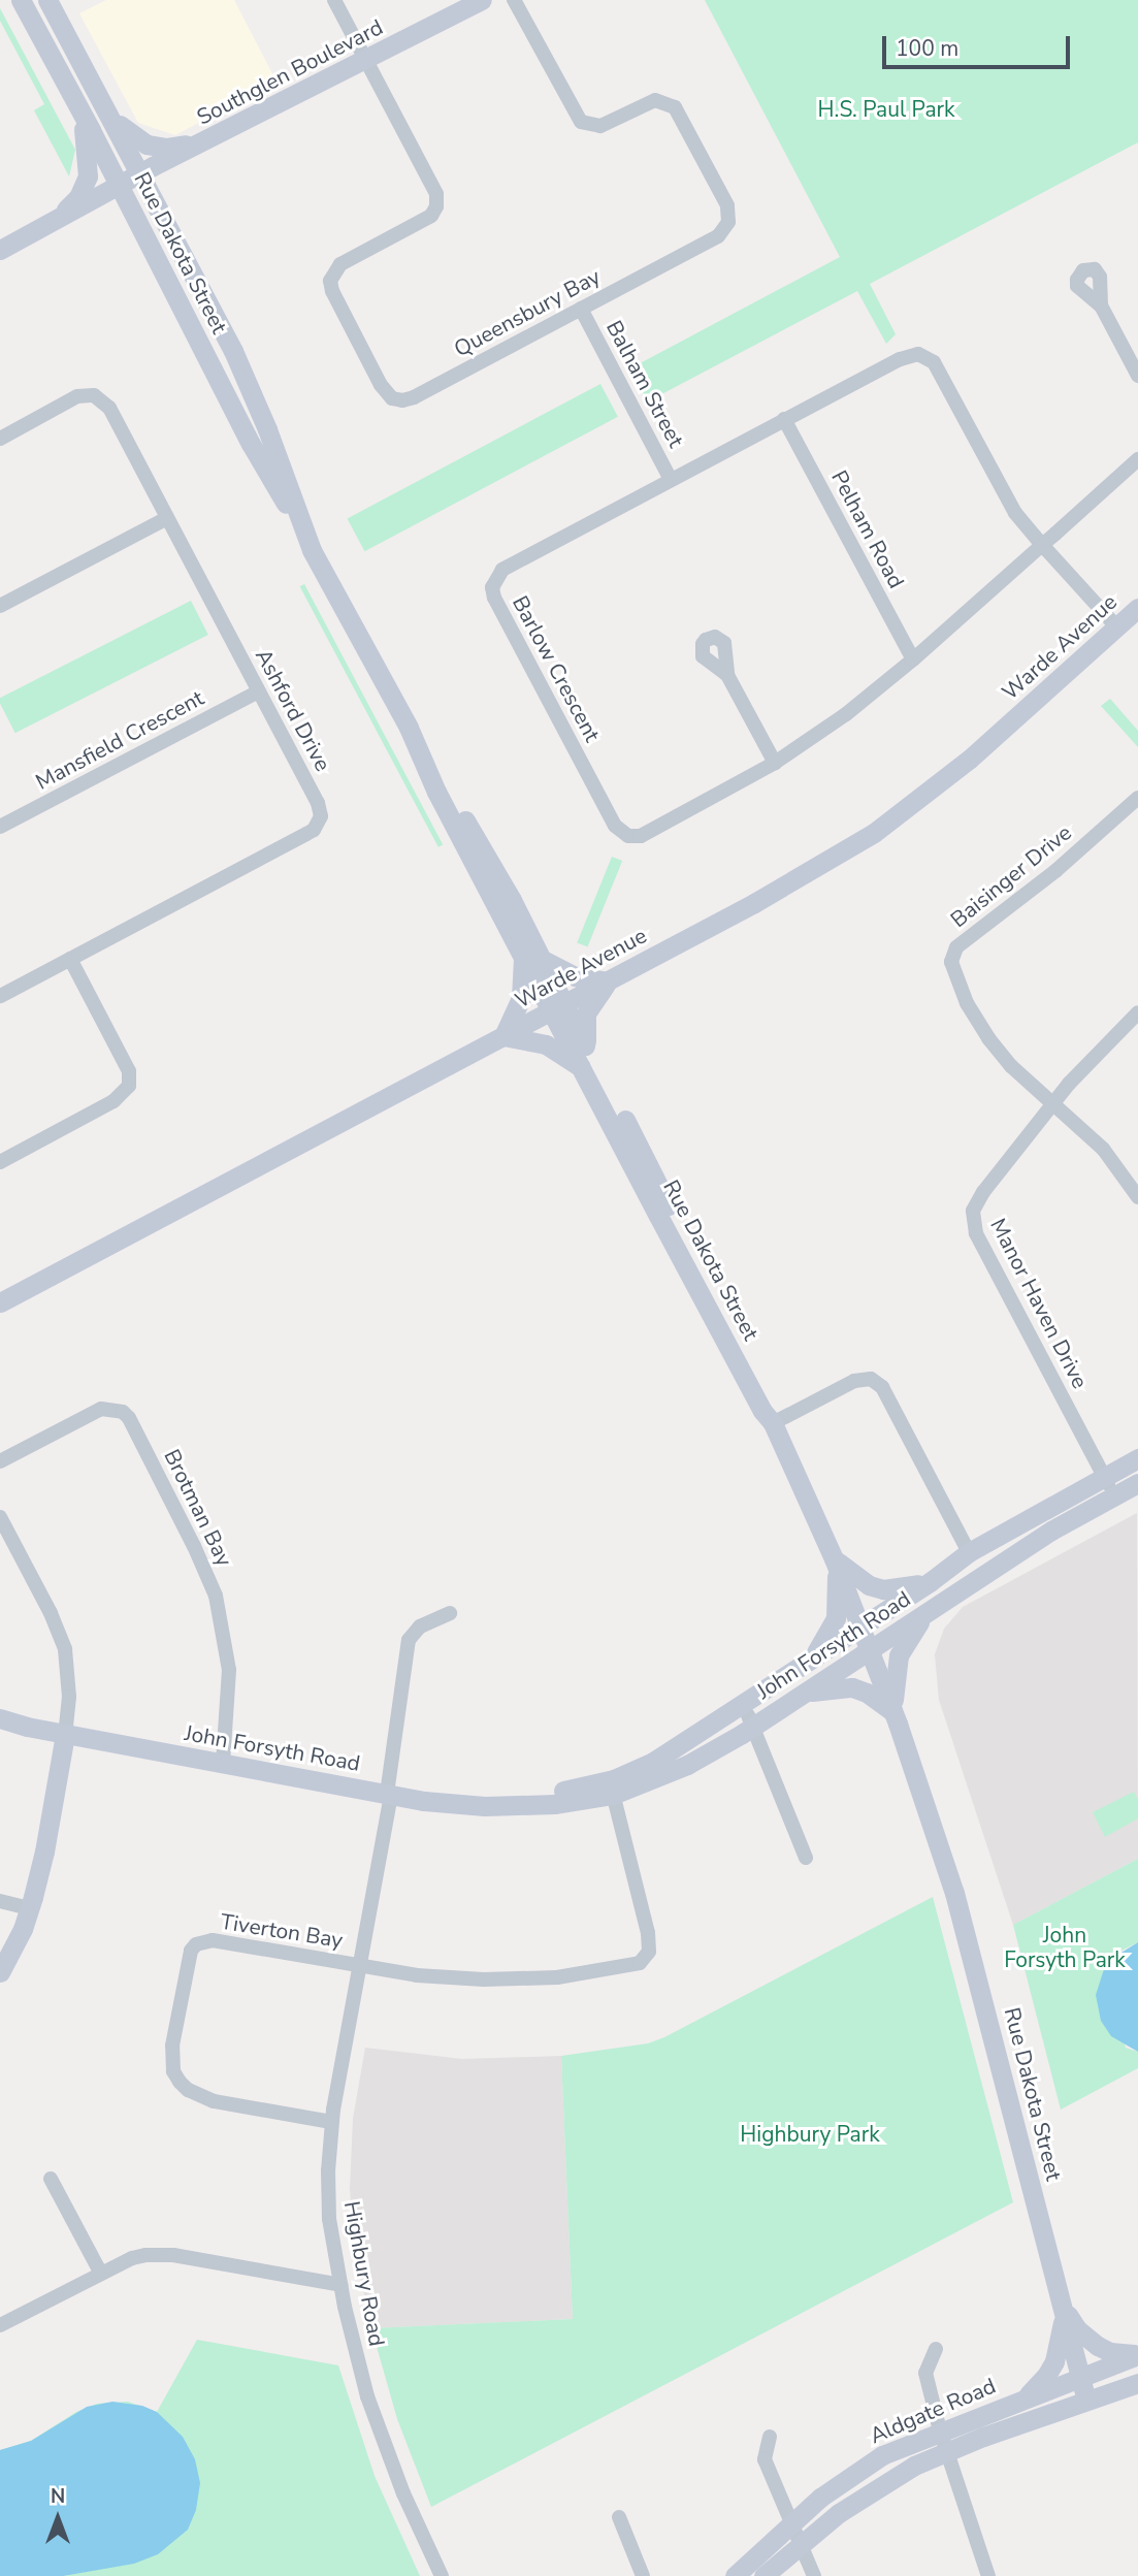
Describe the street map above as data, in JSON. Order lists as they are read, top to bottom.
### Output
{
  "streets": {
    "street": [
      "Southglen Boulevard",
      "Rue Dakota Street",
      "Queensbury Bay",
      "Balham Street",
      "Pelham Road",
      "Warde Avenue",
      "Barlow Crescent",
      "Ashford Drive",
      "Mansfield Crescent",
      "Baisinger Drive",
      "Manor Haven Drive",
      "Brotman Bay",
      "John Forsyth Road",
      "Tiverton Bay",
      "Highbury Road",
      "Aldgate Road"
    ]
  },
  "crossings": [
    ["Southglen Boulevard", "Rue Dakota Street"],
    ["Southglen Boulevard", "Queensbury Bay"],
    ["Rue Dakota Street", "Warde Avenue"],
    ["Rue Dakota Street", "John Forsyth Road"],
    ["Rue Dakota Street", "Aldgate Road"],
    ["Queensbury Bay", "Balham Street"],
    ["Balham Street", "Barlow Crescent"],
    ["Pelham Road", "Barlow Crescent"],
    ["Warde Avenue", "Barlow Crescent"],
    ["Ashford Drive", "Mansfield Crescent"],
    ["Baisinger Drive", "Manor Haven Drive"],
    ["Manor Haven Drive", "John Forsyth Road"],
    ["Brotman Bay", "John Forsyth Road"],
    ["John Forsyth Road", "Tiverton Bay"],
    ["John Forsyth Road", "Highbury Road"],
    ["Tiverton Bay", "Highbury Road"]
  ],
  "parks": ["H.S. Paul Park", "John Forsyth Park", "Highbury Park"],
  "scale_bar": "100 m",
  "north": "top"
}
